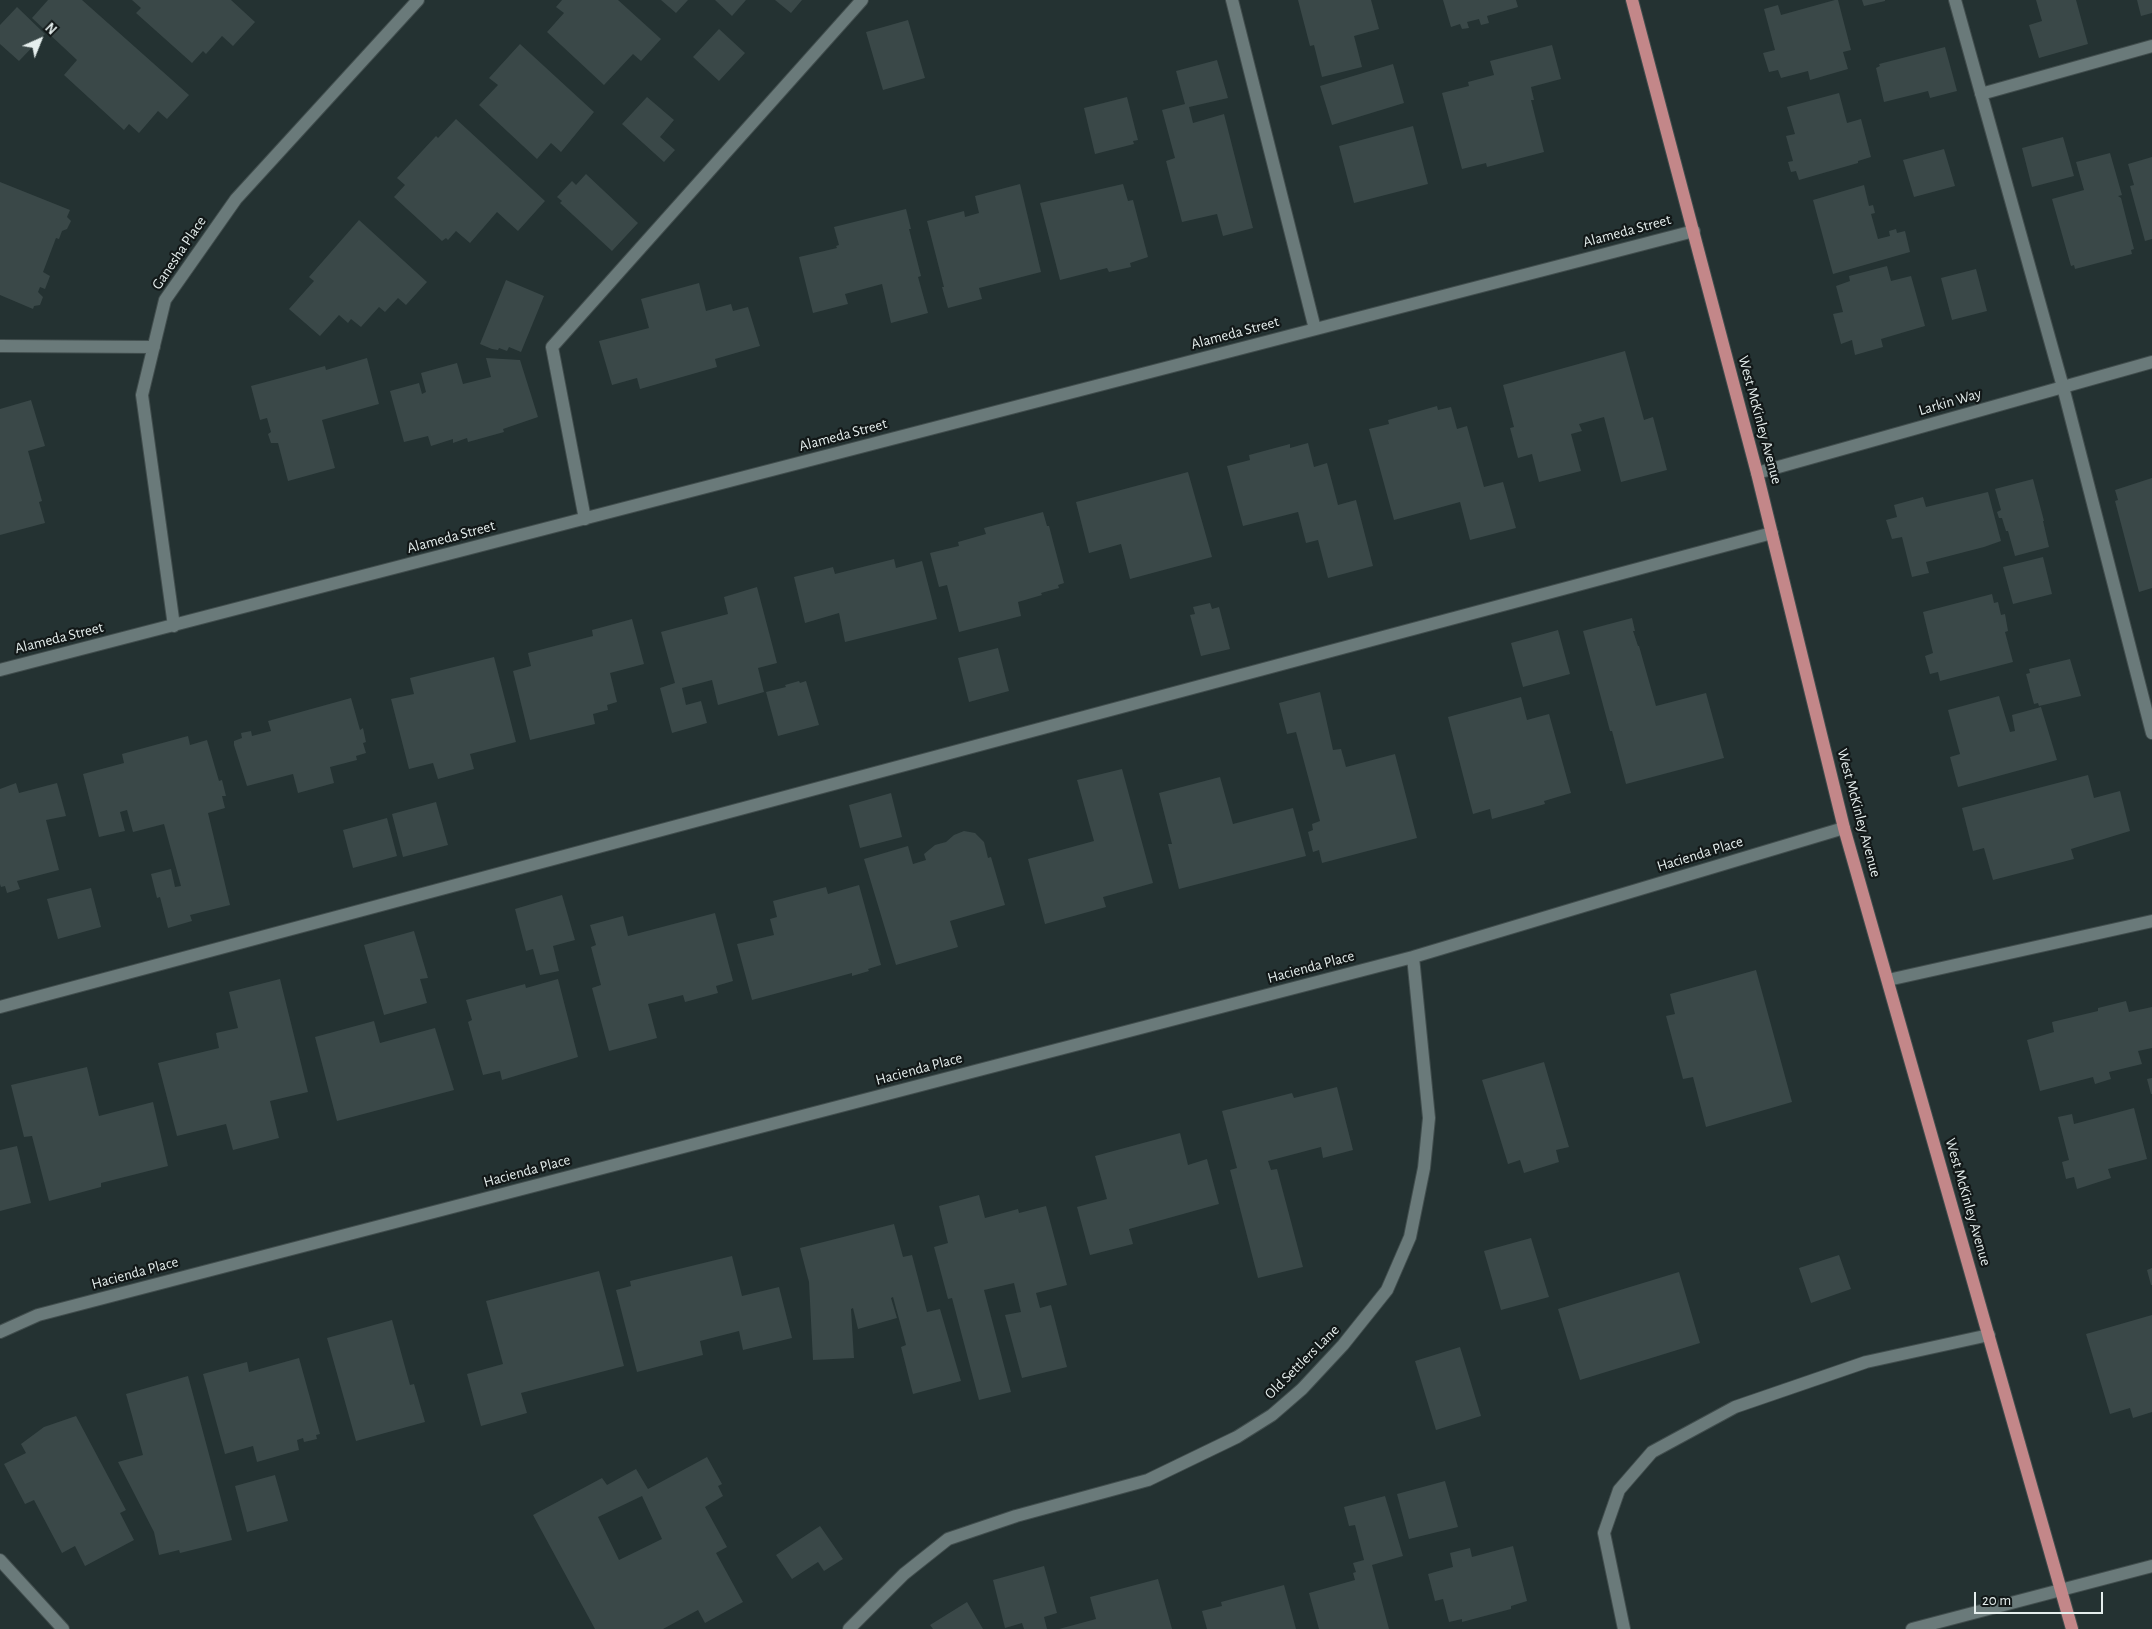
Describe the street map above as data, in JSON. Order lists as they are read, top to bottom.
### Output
{
  "streets": {
    "main road": ["West McKinley Avenue"],
    "street": [
      "Alameda Street",
      "Ganesha Place",
      "Larkin Way",
      "Hacienda Place",
      "Old Settlers Lane"
    ]
  },
  "crossings": [
    ["Alameda Street", "Ganesha Place"],
    ["Alameda Street", "West McKinley Avenue"],
    ["Larkin Way", "West McKinley Avenue"],
    ["West McKinley Avenue", "Hacienda Place"],
    ["Hacienda Place", "Old Settlers Lane"]
  ],
  "scale_bar": "20 m",
  "north": "top right"
}
